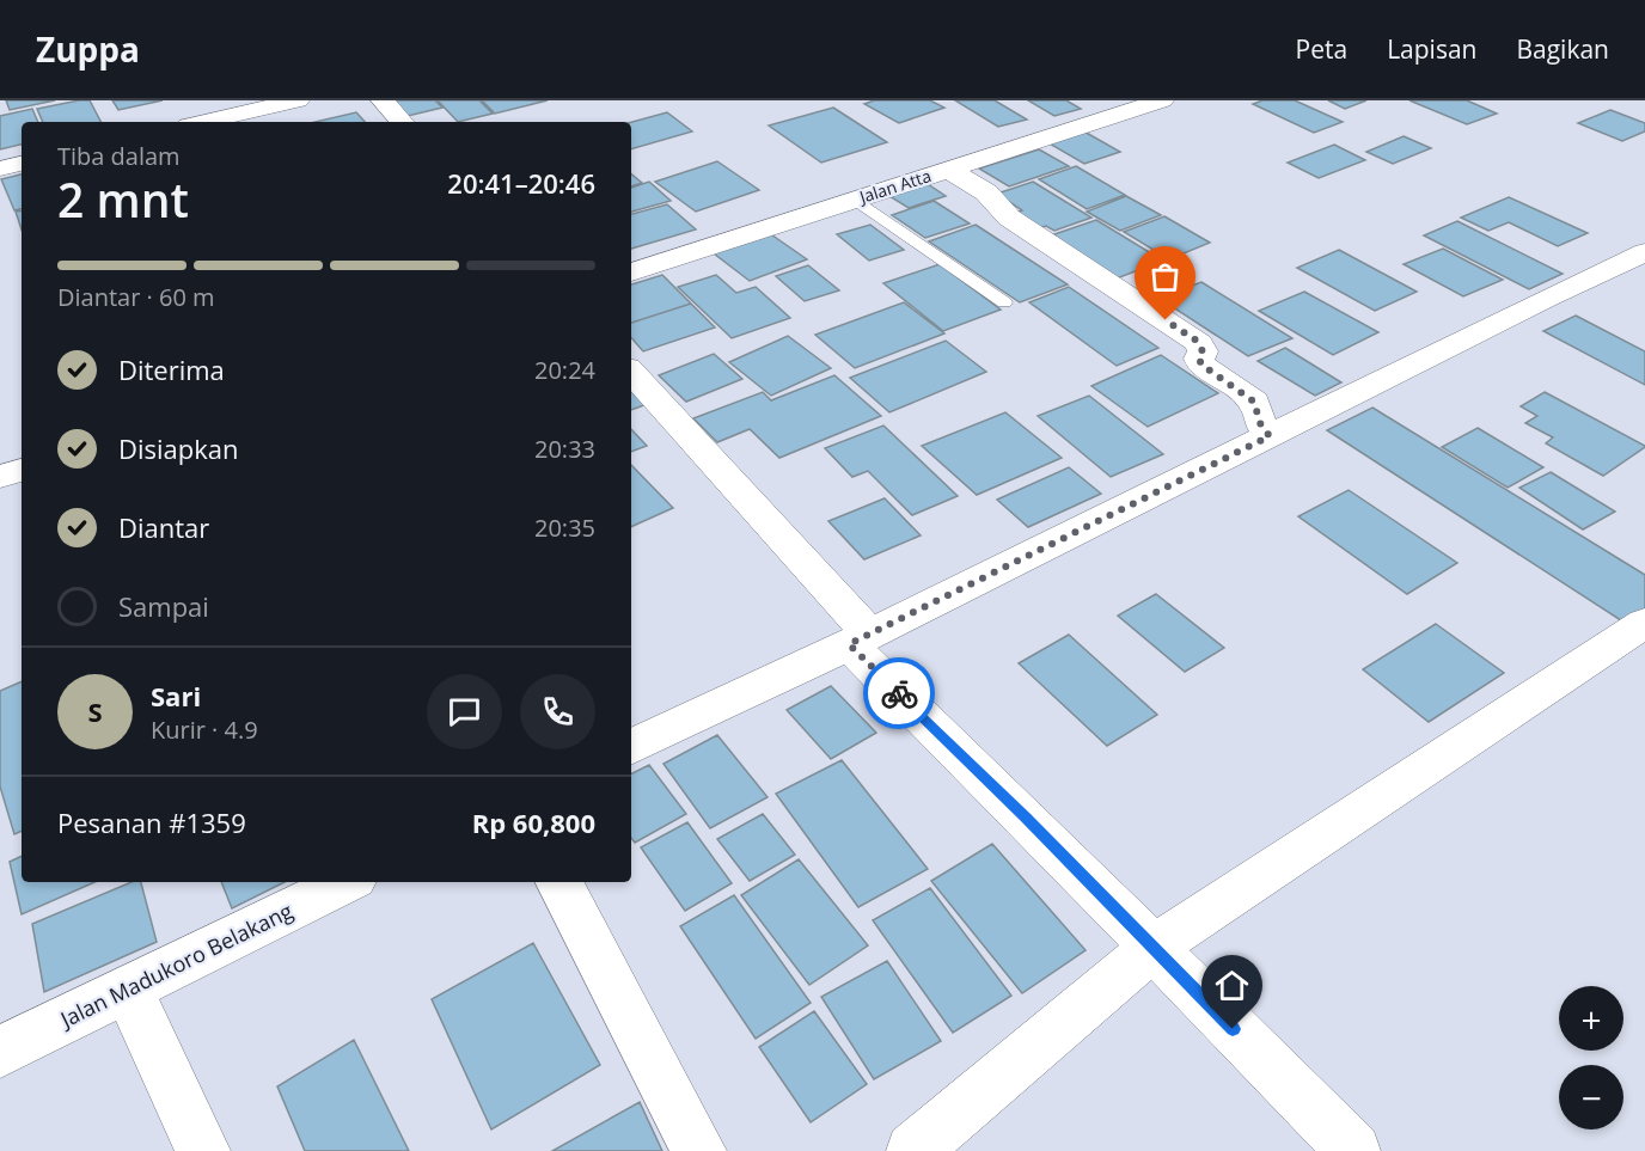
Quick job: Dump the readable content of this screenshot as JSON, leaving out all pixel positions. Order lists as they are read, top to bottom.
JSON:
{
  "streets": {
    "main road": ["Jalan Atta", "Jalan Madukoro Belakang"]
  },
  "page": {
    "header": "Zuppa",
    "nav": ["Peta", "Lapisan", "Bagikan"],
    "heading": ["2 mnt", "Tiba dalam", "20:41–20:46"],
    "panel": [
      "Sari",
      "Kurir · 4.9",
      "Pesanan #1359",
      "Rp 60,800"
    ],
    "bar": "Diantar · 60 m",
    "list": [
      ["Diterima", "20:24"],
      ["Disiapkan", "20:33"],
      ["Diantar", "20:35"],
      "Sampai"
    ],
    "round": "S",
    "map_buttons": ["+", "−"]
  }
}
